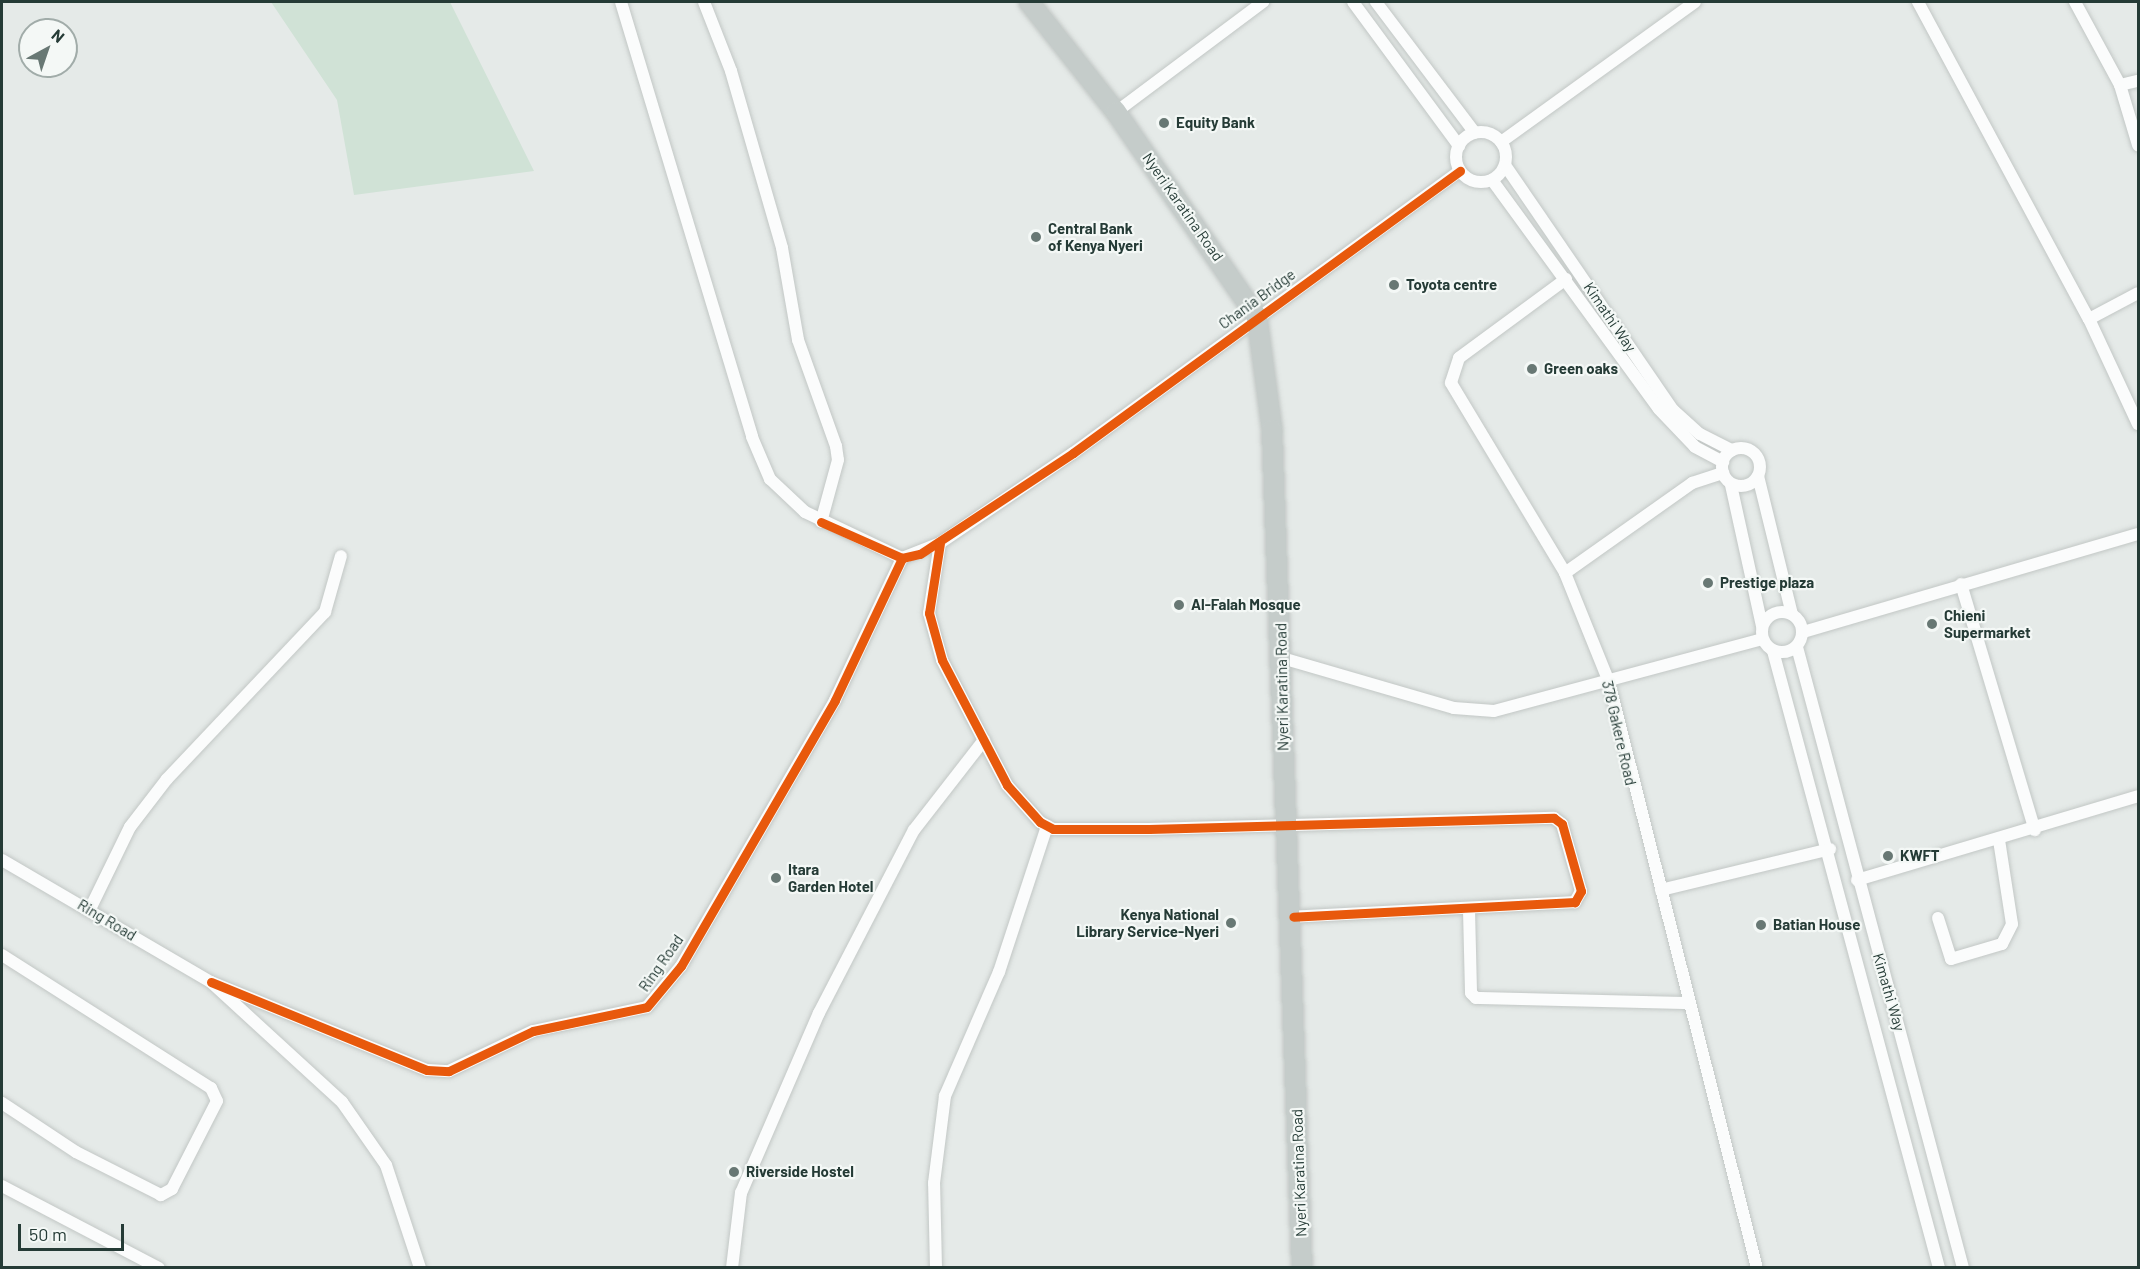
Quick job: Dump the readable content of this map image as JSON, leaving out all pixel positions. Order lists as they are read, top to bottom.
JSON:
{
  "streets": {
    "highway": ["Nyeri Karatina Road"],
    "street": [
      "Chania Bridge",
      "Kimathi Way",
      "378 Gakere Road",
      "Ring Road"
    ]
  },
  "crossings": [
    ["Nyeri Karatina Road", "Chania Bridge"],
    ["Chania Bridge", "Kimathi Way"],
    ["Chania Bridge", "Ring Road"],
    ["Kimathi Way", "378 Gakere Road"]
  ],
  "places": [
    "Equity Bank",
    "Central Bank of Kenya Nyeri",
    "Toyota centre",
    "Green oaks",
    "Prestige plaza",
    "Al-Falah Mosque",
    "Chieni Supermarket",
    "KWFT",
    "Itara Garden Hotel",
    "Kenya National Library Service-Nyeri",
    "Batian House",
    "Riverside Hostel"
  ],
  "scale_bar": "50 m",
  "north": "top right"
}
